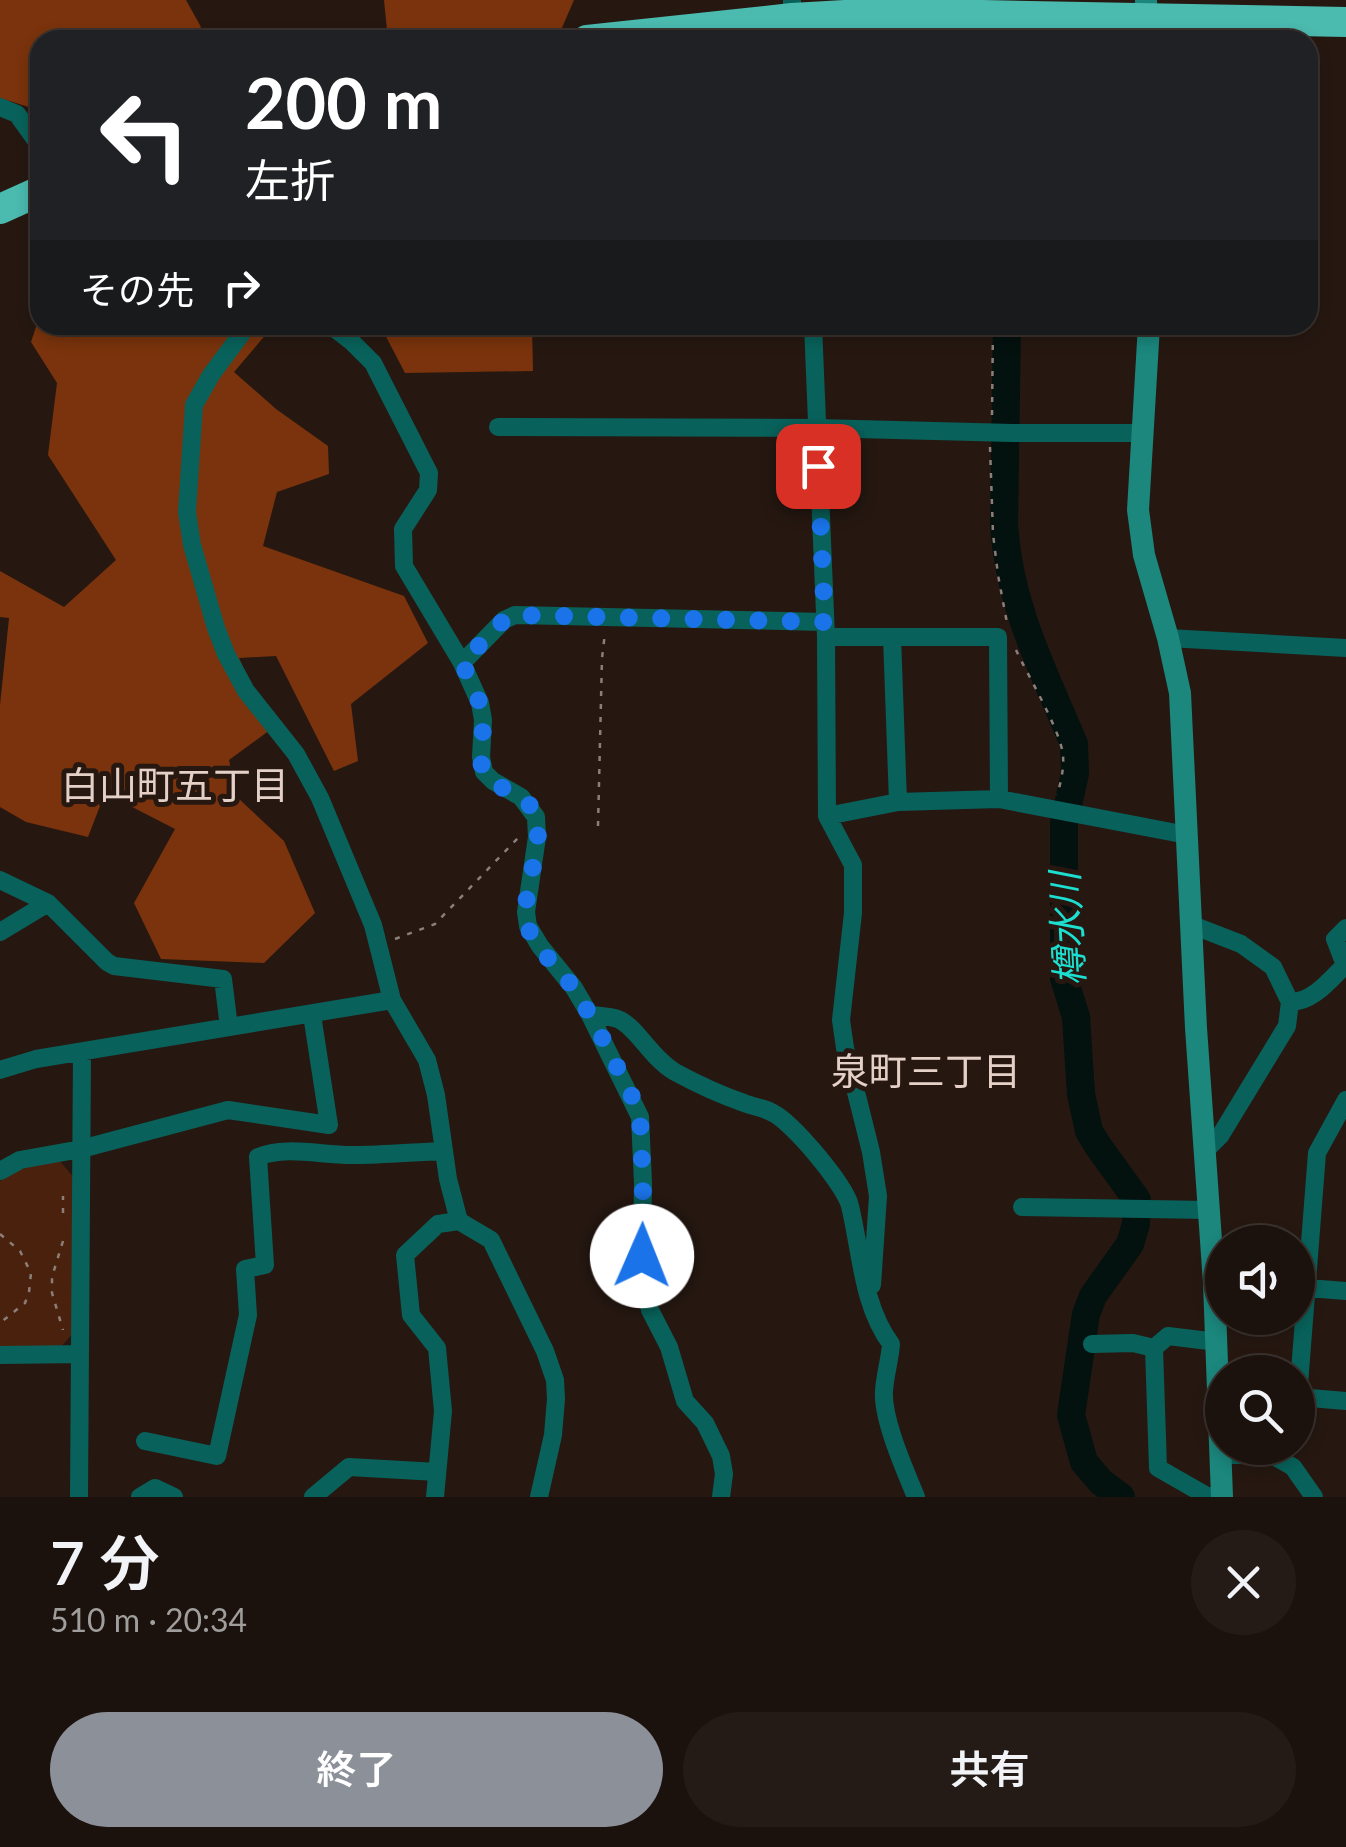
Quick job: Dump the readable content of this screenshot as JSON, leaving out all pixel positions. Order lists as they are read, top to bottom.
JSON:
{
  "districts": ["白山町五丁目", "泉町三丁目"],
  "water": ["樽水川"],
  "page": {
    "turn": ["200 m", "左折"],
    "then": "その先",
    "heading": ["7 分", "510 m · 20:34"],
    "buttons": ["終了", "共有"]
  }
}
